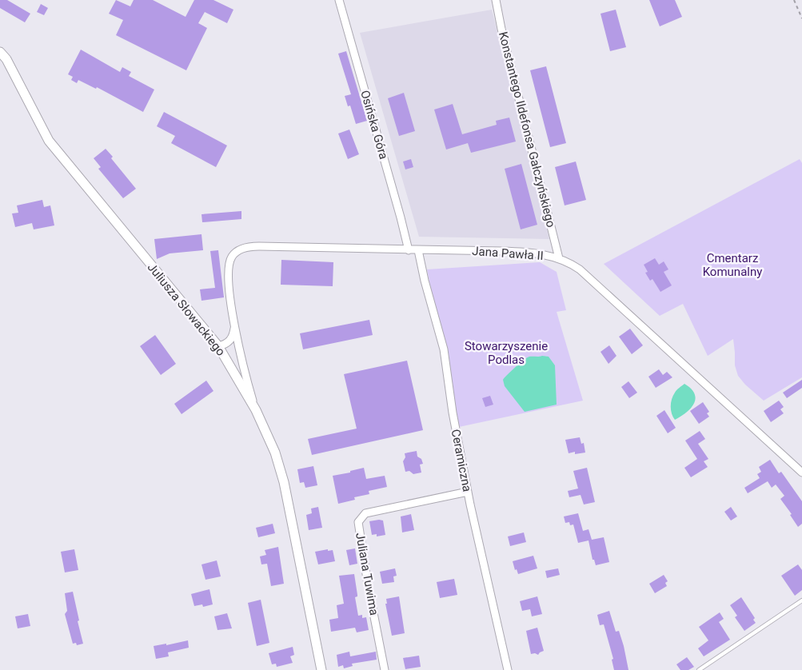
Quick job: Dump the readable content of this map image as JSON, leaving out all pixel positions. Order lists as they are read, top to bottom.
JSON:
{
  "streets": {
    "street": [
      "Osińska Góra",
      "Konstantego Ildefonsa Gałczyńskiego",
      "Jana Pawła II",
      "Juliusza Słowackiego",
      "Ceramiczna",
      "Juliana Tuwima"
    ]
  },
  "crossings": [
    ["Osińska Góra", "Jana Pawła II"],
    ["Konstantego Ildefonsa Gałczyńskiego", "Jana Pawła II"],
    ["Jana Pawła II", "Juliusza Słowackiego"],
    ["Jana Pawła II", "Ceramiczna"],
    ["Ceramiczna", "Juliana Tuwima"]
  ],
  "parks": ["Cmentarz Komunalny", "Stowarzyszenie Podlas"]
}
